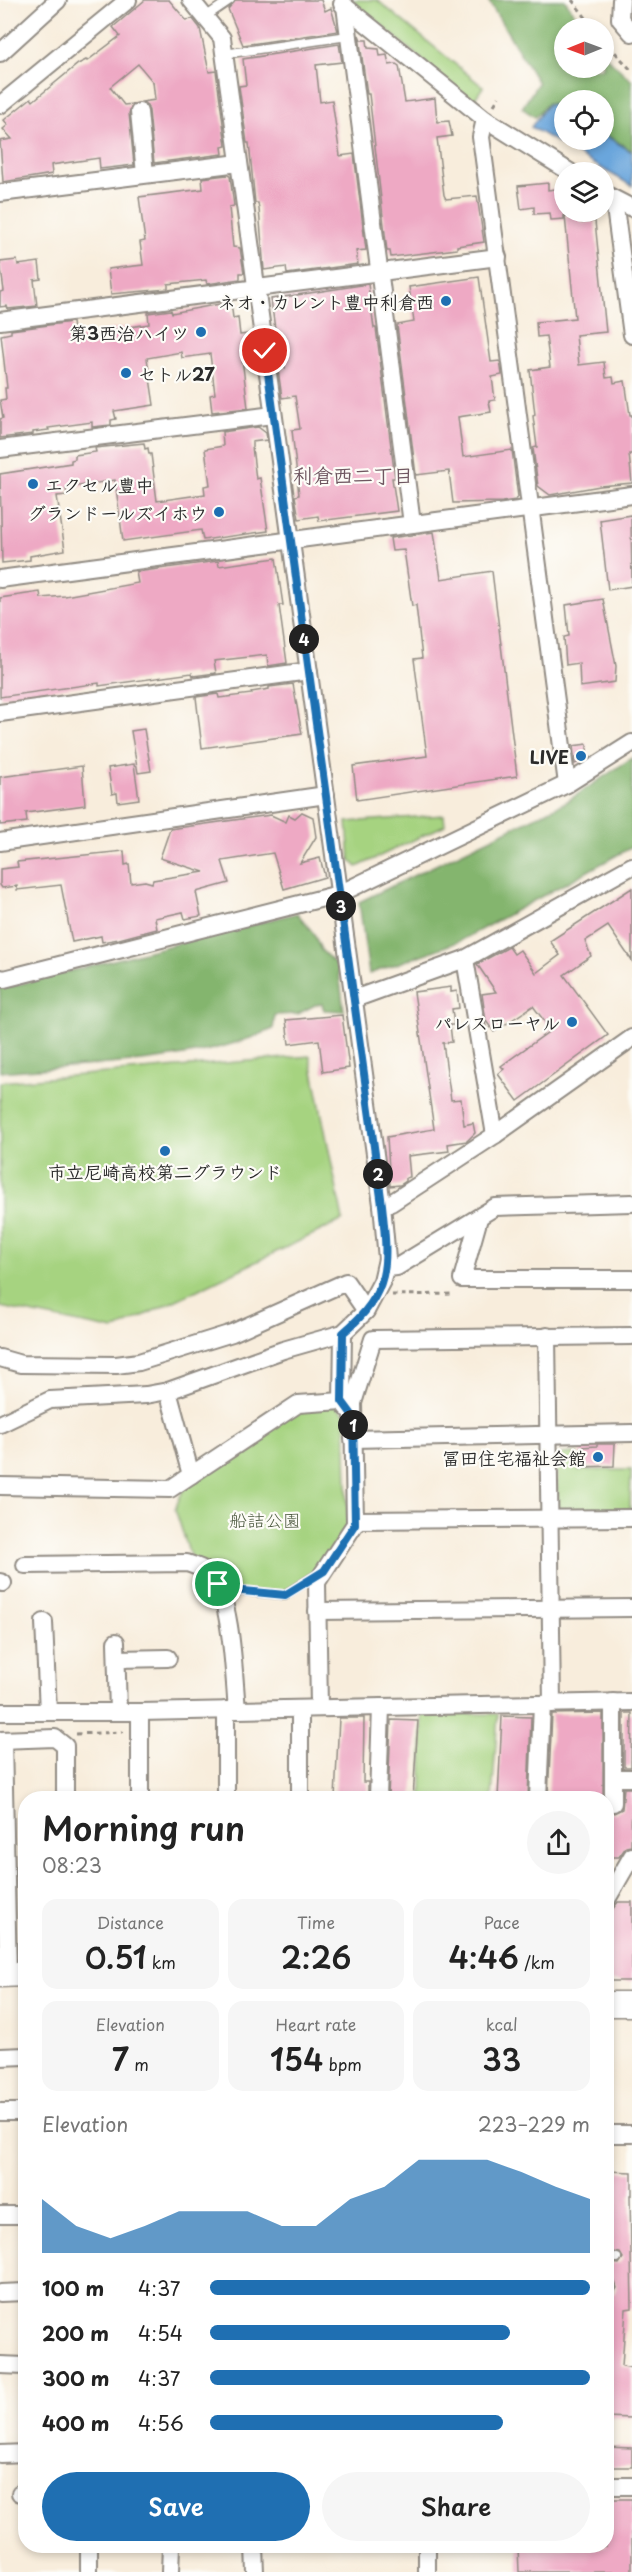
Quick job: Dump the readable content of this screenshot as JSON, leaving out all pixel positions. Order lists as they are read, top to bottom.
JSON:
{
  "districts": ["利倉西二丁目"],
  "parks": ["船詰公園"],
  "places": [
    "ネオ・カレント豊中利倉西",
    "第3西治ハイツ",
    "セトル27",
    "エクセル豊中",
    "グランドールズイホウ",
    "LIVE",
    "パレスローヤル",
    "市立尼崎高校第二グラウンド",
    "冨田住宅福祉会館"
  ],
  "north": "left",
  "page": {
    "pins": [
      "4",
      "3",
      "2",
      "1"
    ],
    "heading": ["Morning run", "08:23"],
    "stats": [
      ["Distance", "0.51 km"],
      ["Time", "2:26"],
      ["Pace", "4:46 /km"],
      ["Elevation", "7 m"],
      ["Heart rate", "154 bpm"],
      ["kcal", "33"]
    ],
    "chart": ["Elevation", "223–229 m"],
    "list": [
      {
        "name": "100 m",
        "note": "4:37"
      },
      {
        "name": "200 m",
        "note": "4:54"
      },
      {
        "name": "300 m",
        "note": "4:37"
      },
      {
        "name": "400 m",
        "note": "4:56"
      }
    ],
    "buttons": ["Save", "Share"]
  }
}
